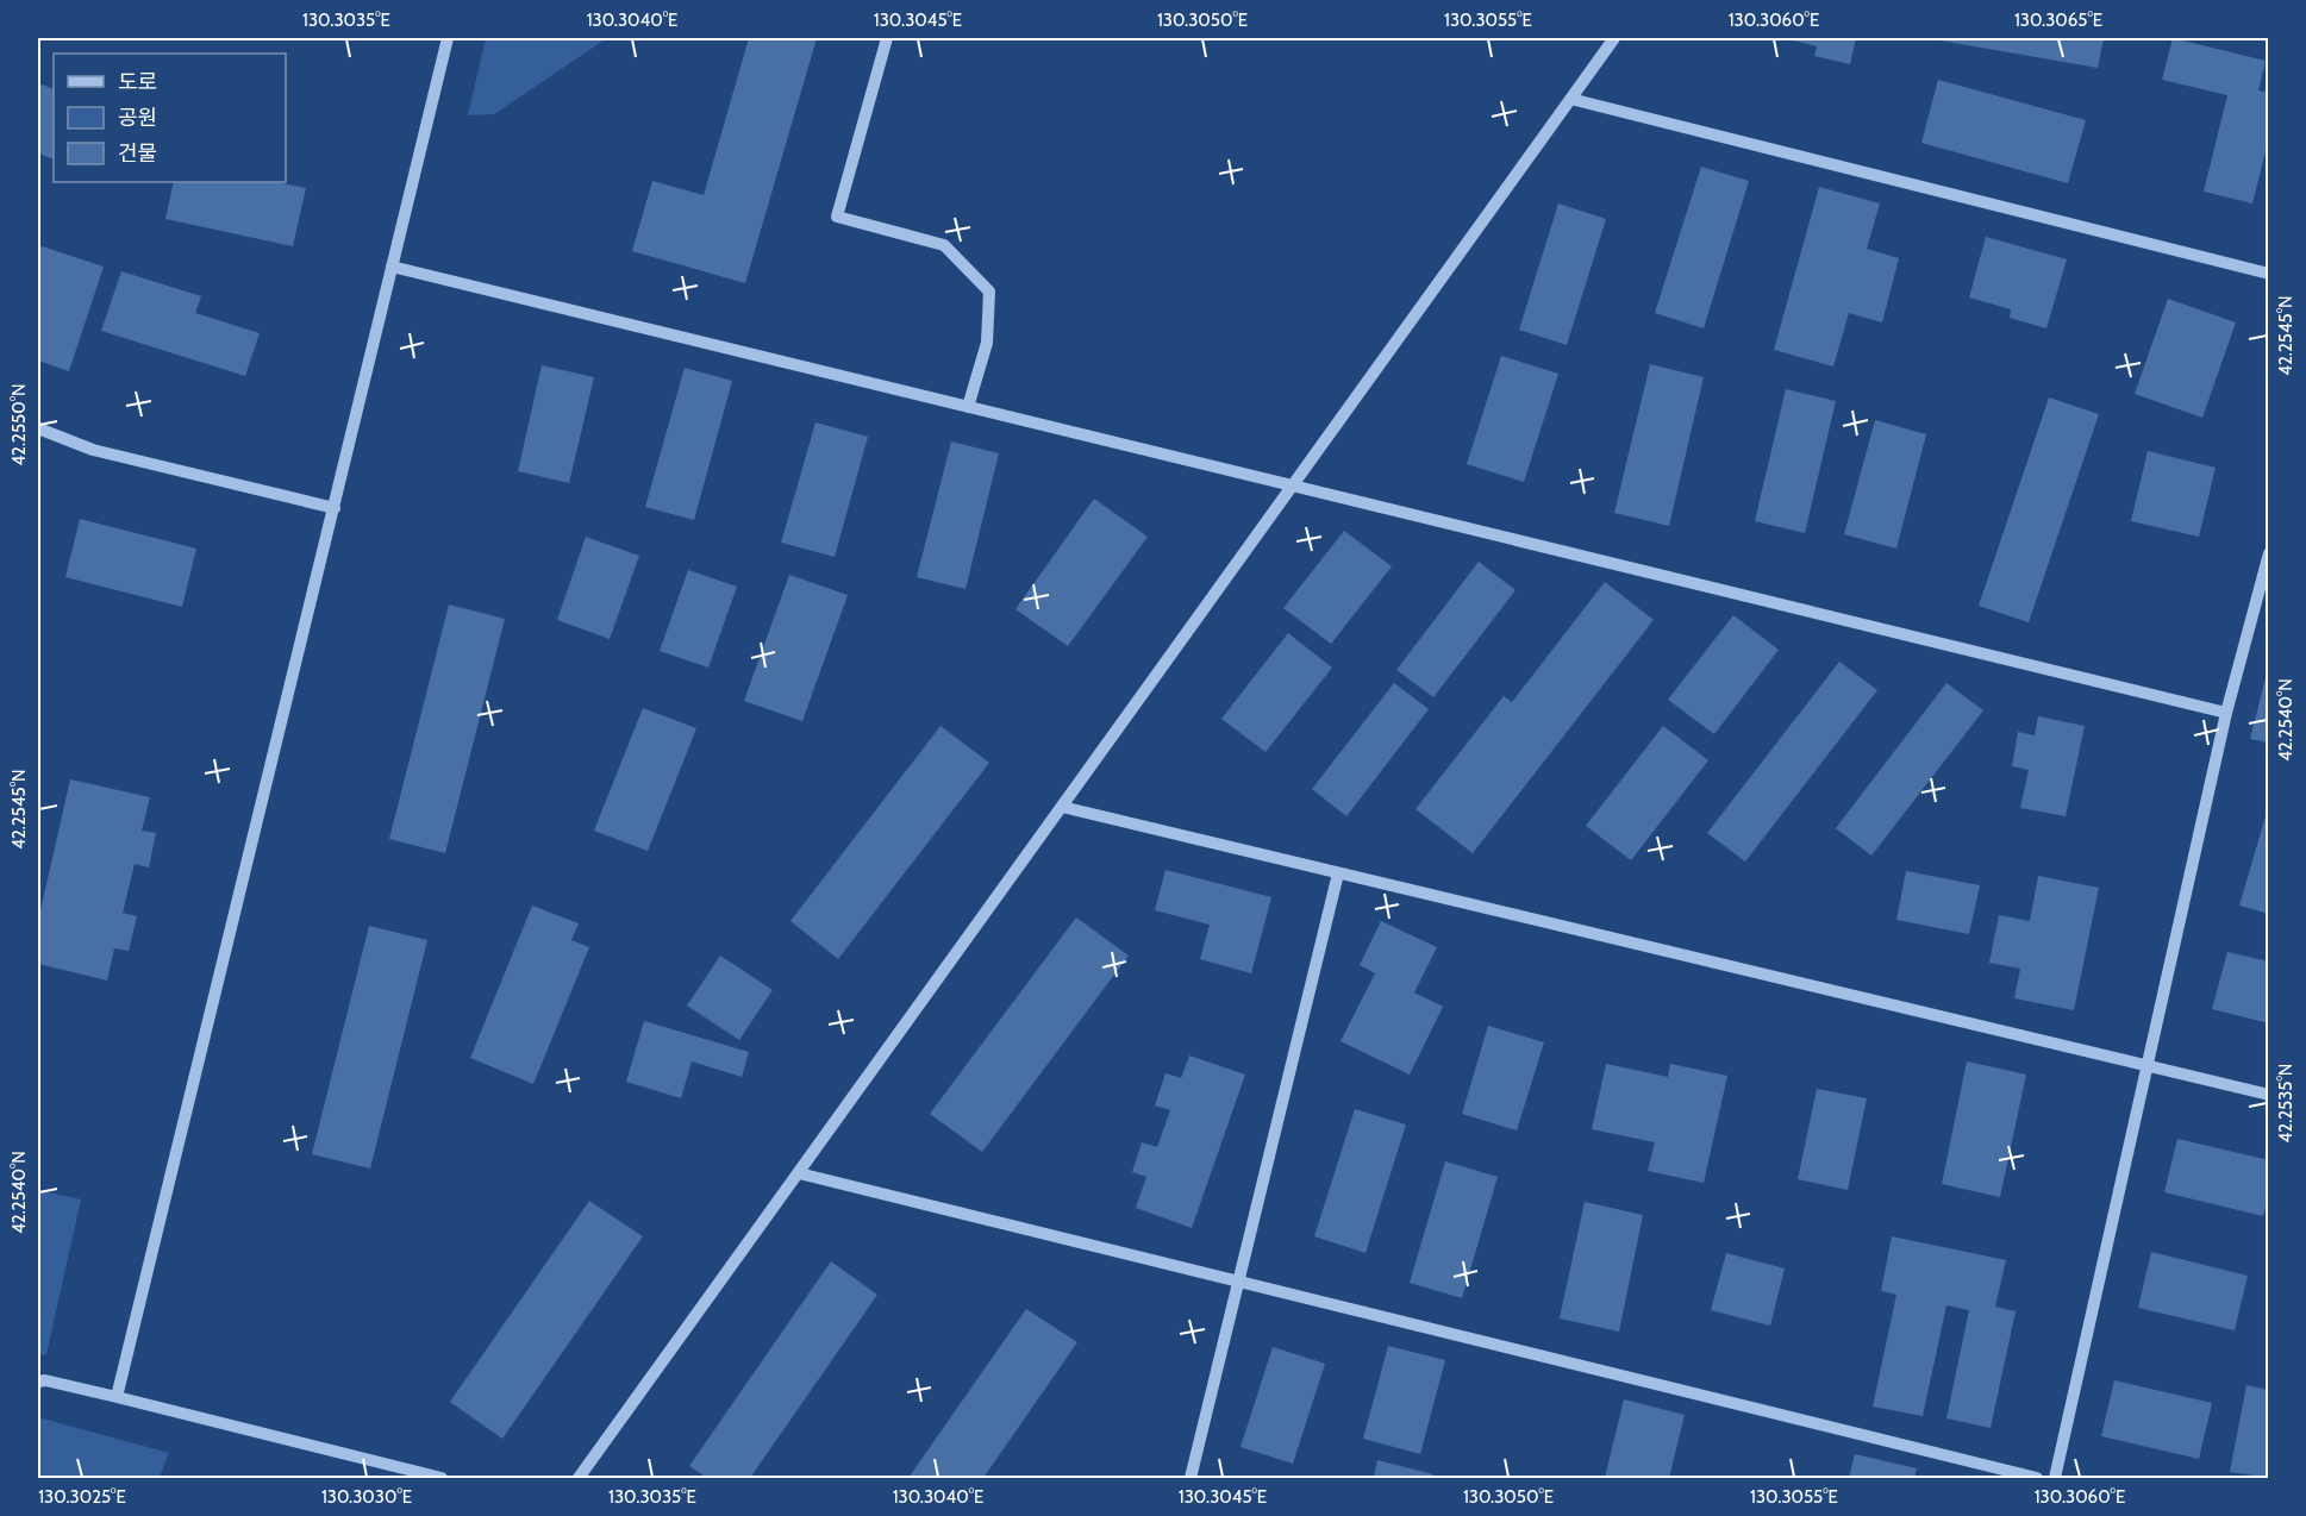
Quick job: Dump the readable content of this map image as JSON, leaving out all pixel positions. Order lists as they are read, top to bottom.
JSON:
{
  "legend": ["도로", "공원", "건물"],
  "coordinates": [
    "130.3035°E",
    "130.3040°E",
    "130.3045°E",
    "130.3050°E",
    "130.3055°E",
    "130.3060°E",
    "130.3065°E",
    "42.2545°N",
    "42.2550°N",
    "42.2540°N",
    "42.2535°N",
    "130.3025°E",
    "130.3030°E"
  ]
}
